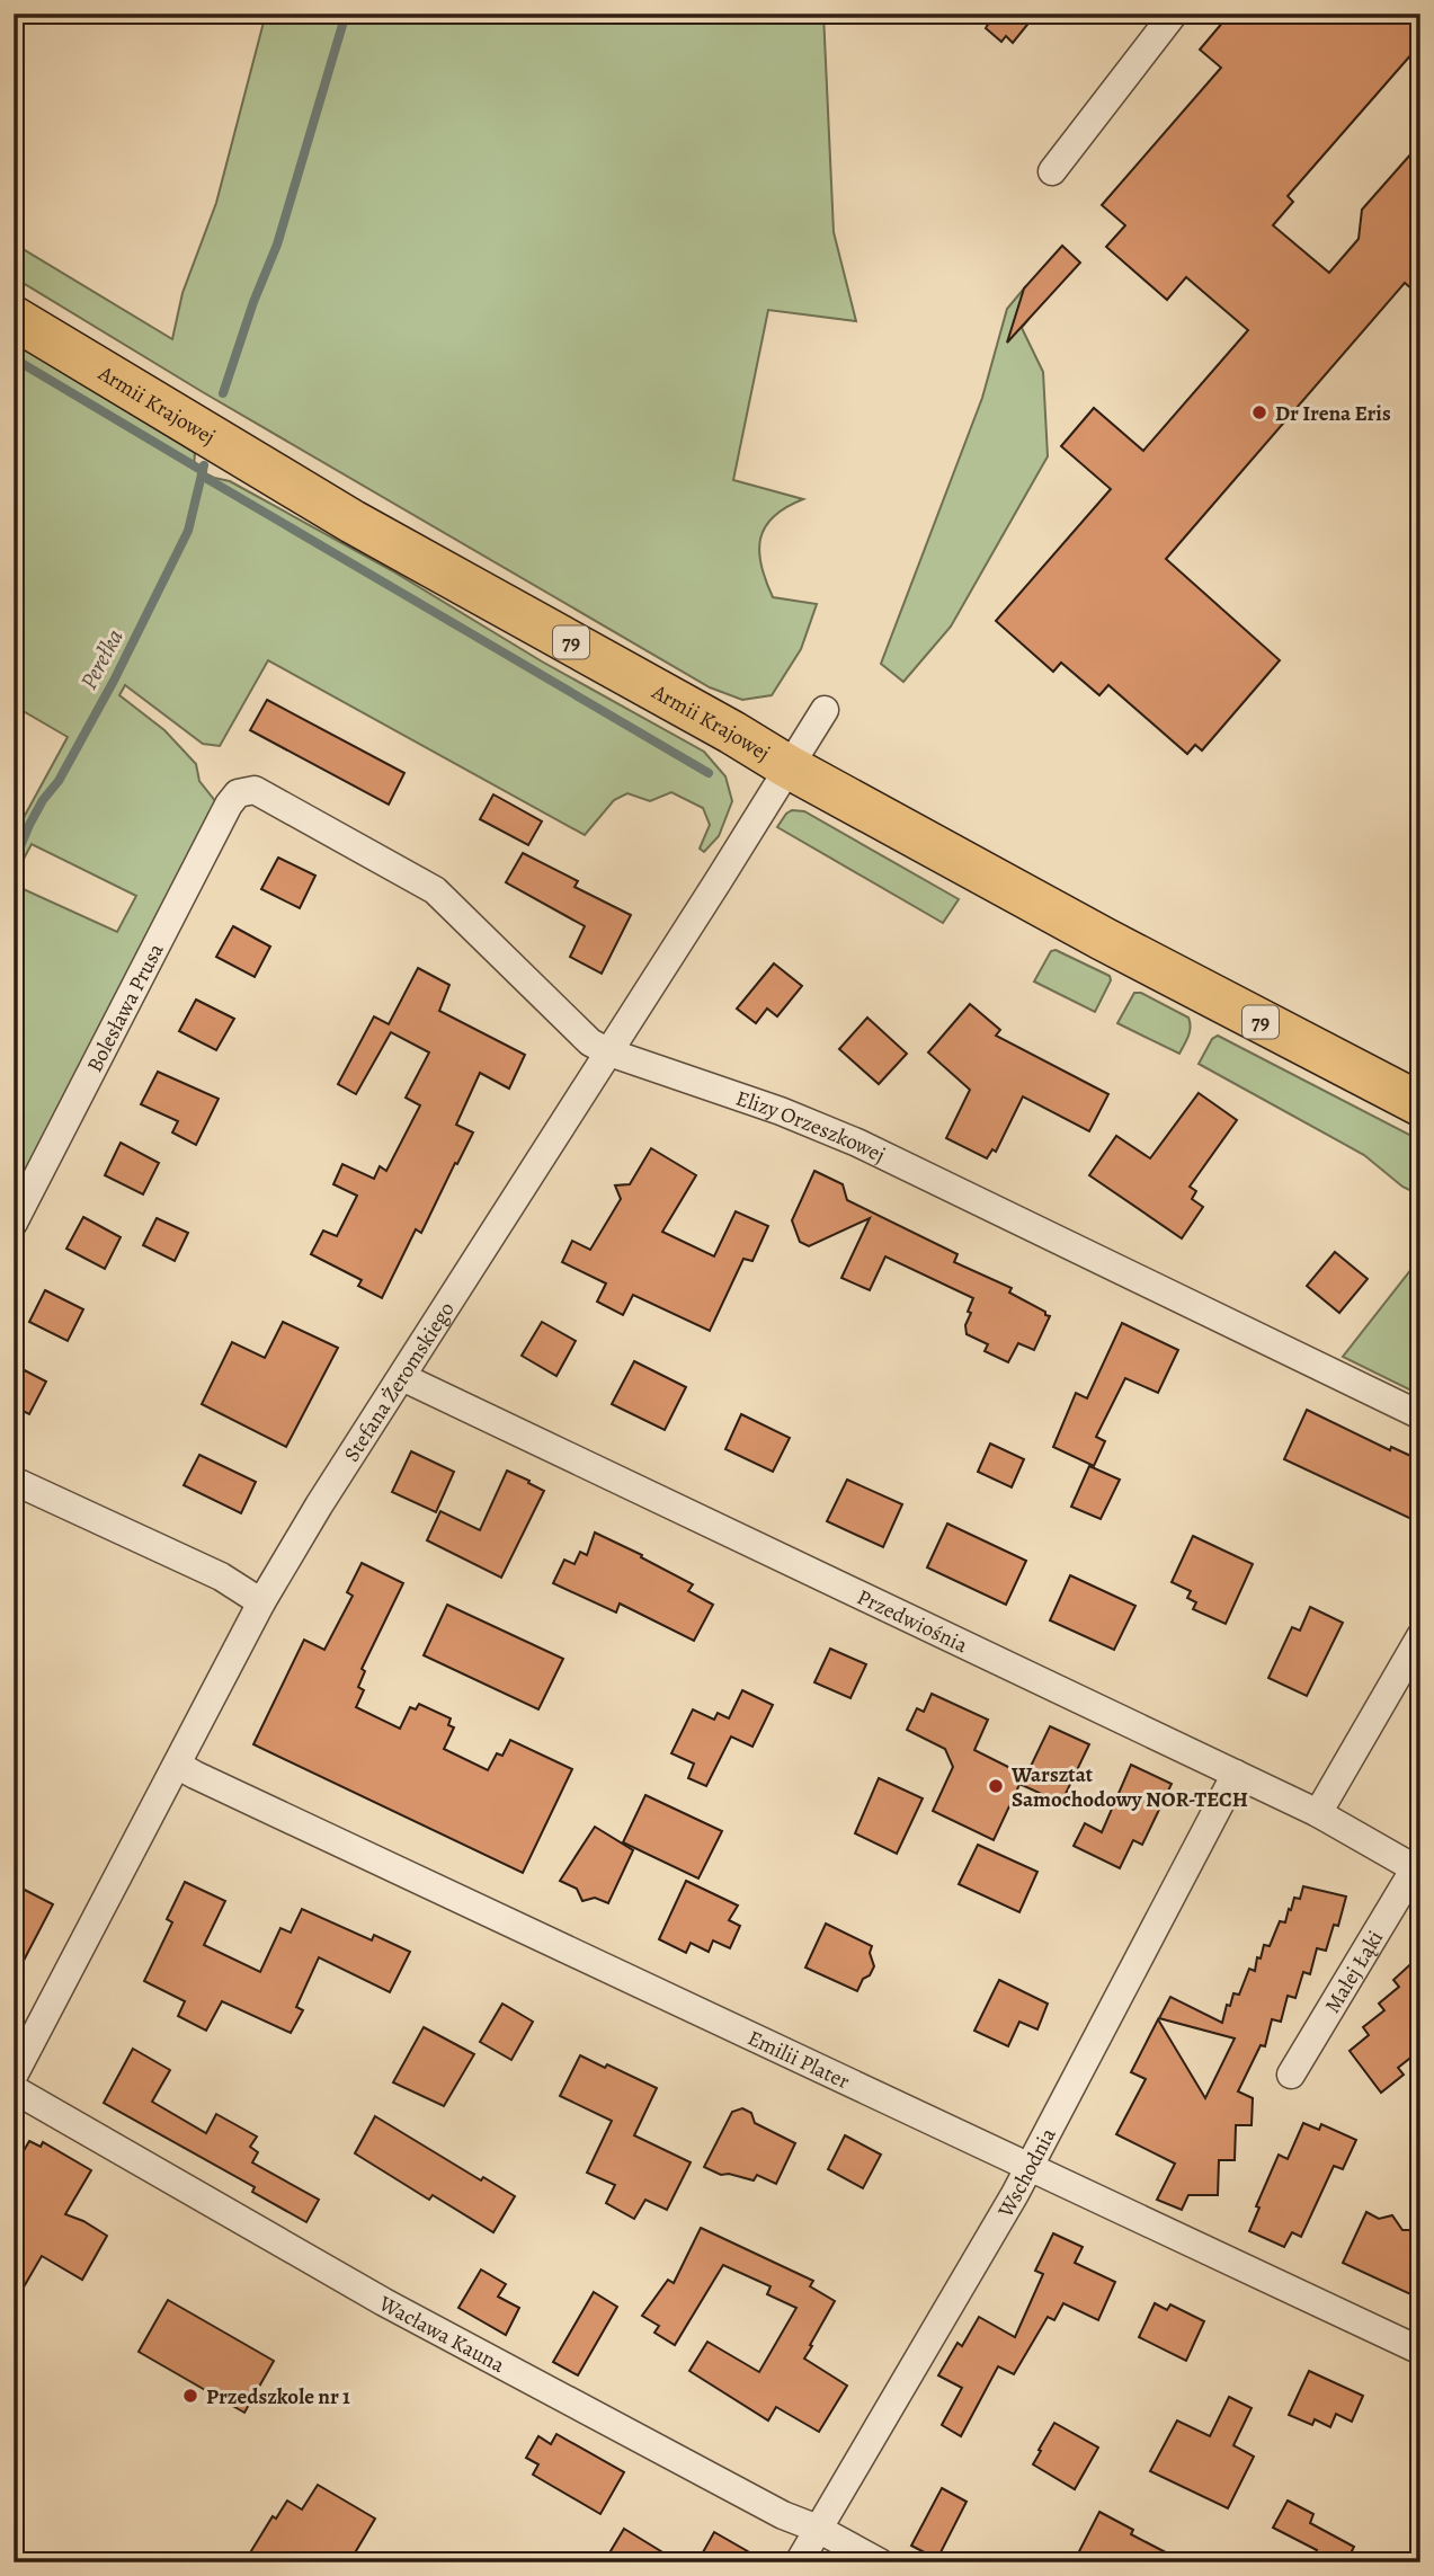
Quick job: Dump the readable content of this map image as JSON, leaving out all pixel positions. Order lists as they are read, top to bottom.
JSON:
{
  "streets": {
    "main road": ["Armii Krajowej", "79"],
    "street": [
      "Bolesława Prusa",
      "Elizy Orzeszkowej",
      "Stefana Żeromskiego",
      "Przedwiośnia",
      "Małej Łąki",
      "Emilii Plater",
      "Wschodnia",
      "Wacława Kauna"
    ]
  },
  "crossings": [
    ["Armii Krajowej", "Stefana Żeromskiego"],
    ["Bolesława Prusa", "Elizy Orzeszkowej"],
    ["Elizy Orzeszkowej", "Stefana Żeromskiego"],
    ["Stefana Żeromskiego", "Przedwiośnia"],
    ["Stefana Żeromskiego", "Emilii Plater"],
    ["Przedwiośnia", "Małej Łąki"],
    ["Przedwiośnia", "Wschodnia"],
    ["Emilii Plater", "Wschodnia"],
    ["Wschodnia", "Wacława Kauna"]
  ],
  "water": ["Perełka"],
  "places": ["Dr Irena Eris", "Warsztat Samochodowy NOR-TECH", "Przedszkole nr 1"]
}
